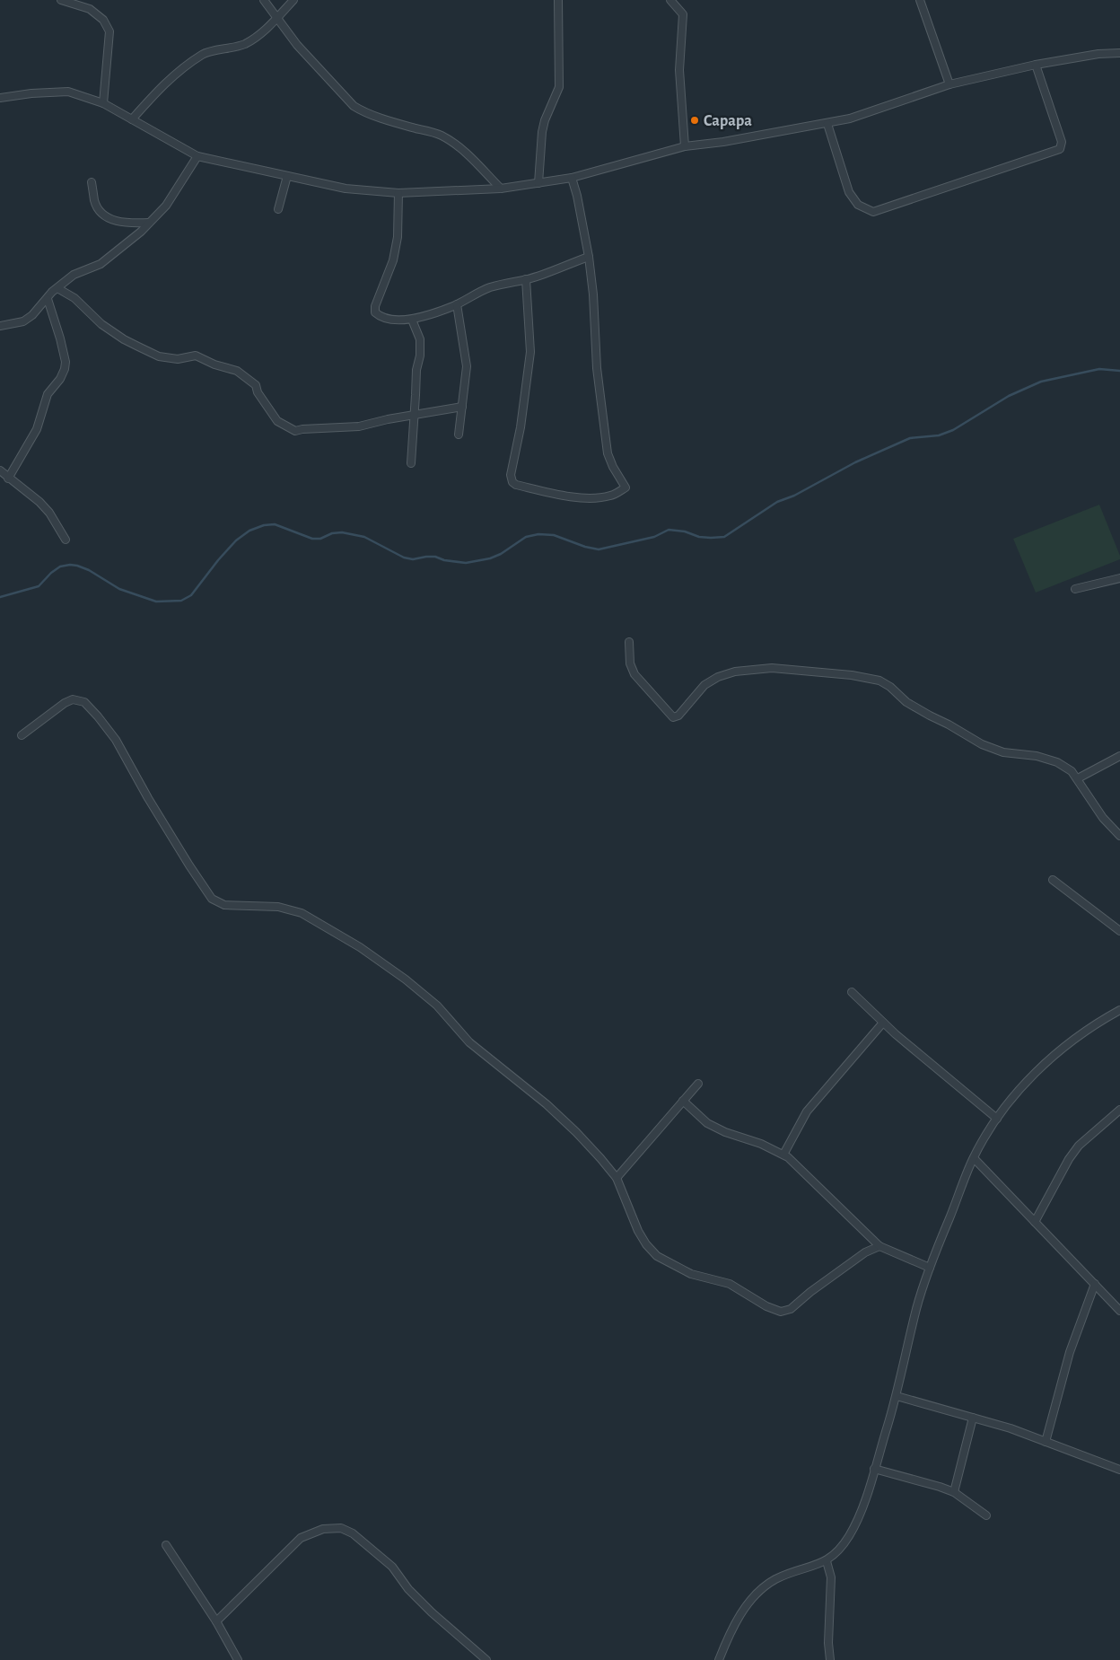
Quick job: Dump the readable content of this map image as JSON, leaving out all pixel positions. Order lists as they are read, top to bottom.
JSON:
{
  "places": ["Capapa"]
}
